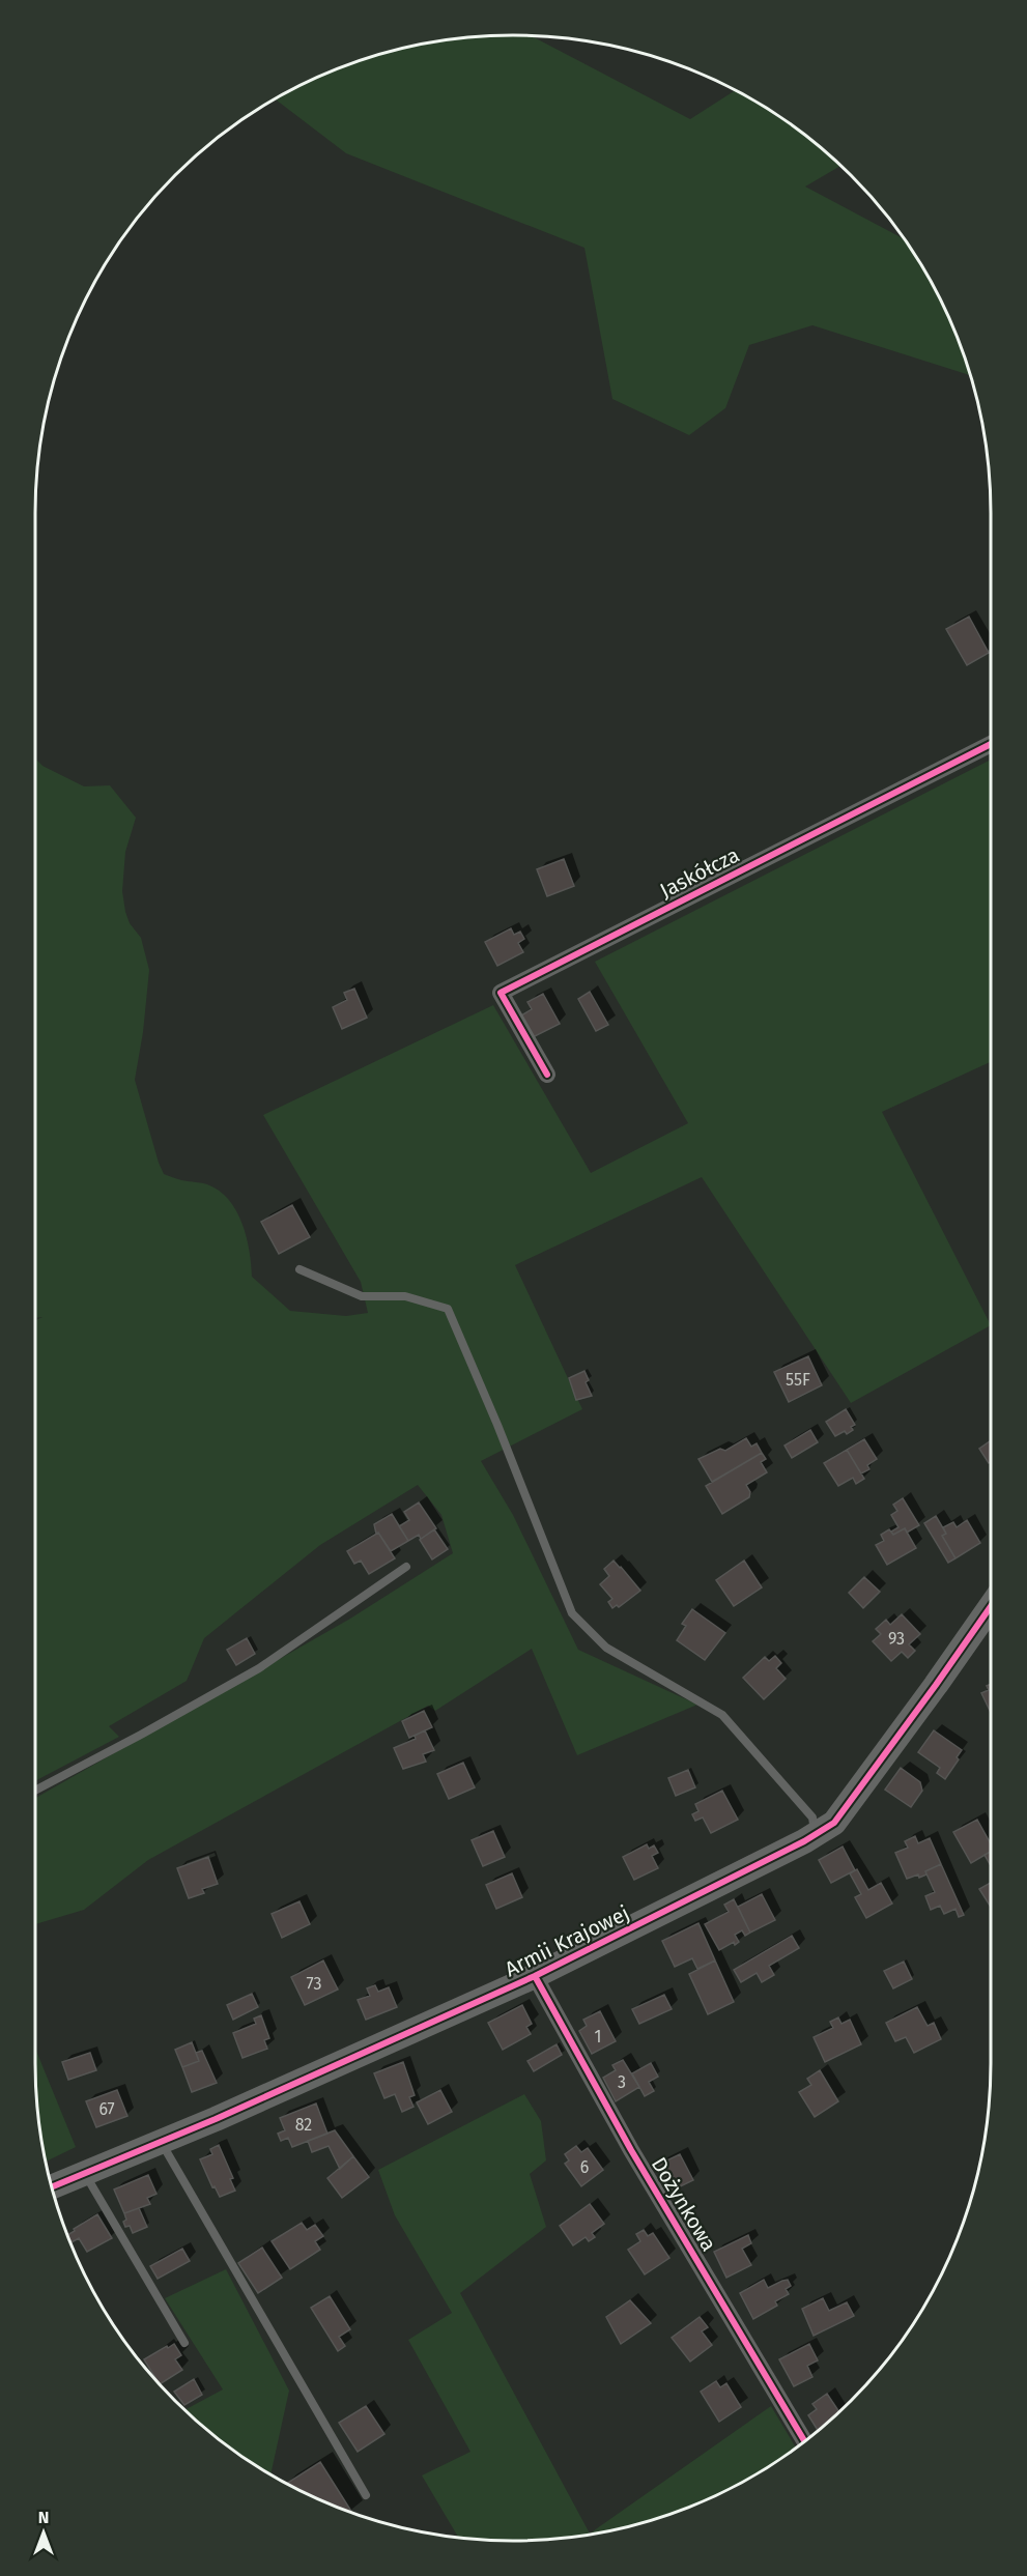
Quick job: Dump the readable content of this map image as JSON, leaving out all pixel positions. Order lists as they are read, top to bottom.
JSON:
{
  "streets": {
    "street": ["Jaskółcza", "Armii Krajowej", "Dożynkowa"]
  },
  "crossings": [
    ["Armii Krajowej", "Dożynkowa"]
  ],
  "house_numbers": [
    "55F",
    "93",
    "73",
    "1",
    "3",
    "67",
    "82",
    "6"
  ],
  "north": "top"
}
